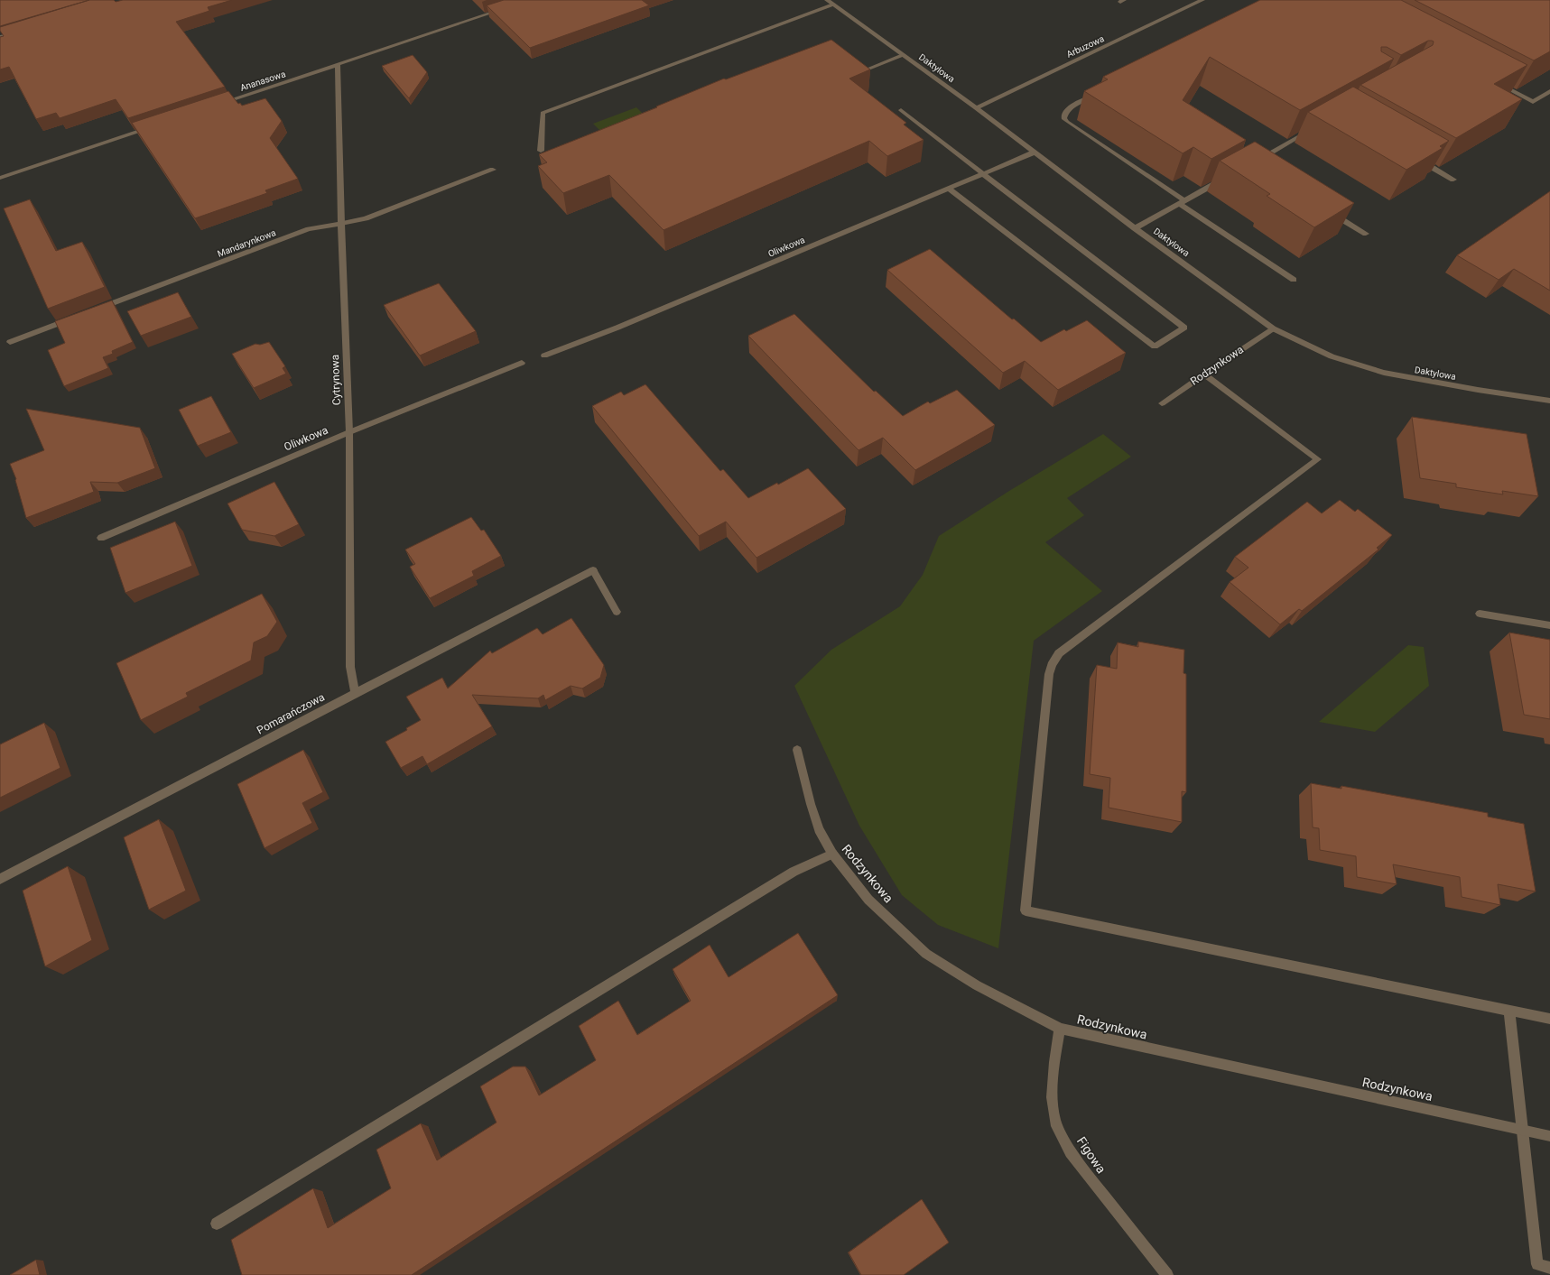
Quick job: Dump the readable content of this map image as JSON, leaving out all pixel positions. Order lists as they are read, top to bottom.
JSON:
{
  "streets": {
    "street": [
      "Arbuzowa",
      "Daktylowa",
      "Ananasowa",
      "Mandarynkowa",
      "Oliwkowa",
      "Rodzynkowa",
      "Cytrynowa",
      "Pomarańczowa",
      "Figowa"
    ]
  },
  "crossings": [
    ["Arbuzowa", "Daktylowa"],
    ["Daktylowa", "Oliwkowa"],
    ["Daktylowa", "Rodzynkowa"],
    ["Ananasowa", "Cytrynowa"],
    ["Mandarynkowa", "Cytrynowa"],
    ["Oliwkowa", "Cytrynowa"],
    ["Rodzynkowa", "Figowa"],
    ["Cytrynowa", "Pomarańczowa"]
  ]
}
